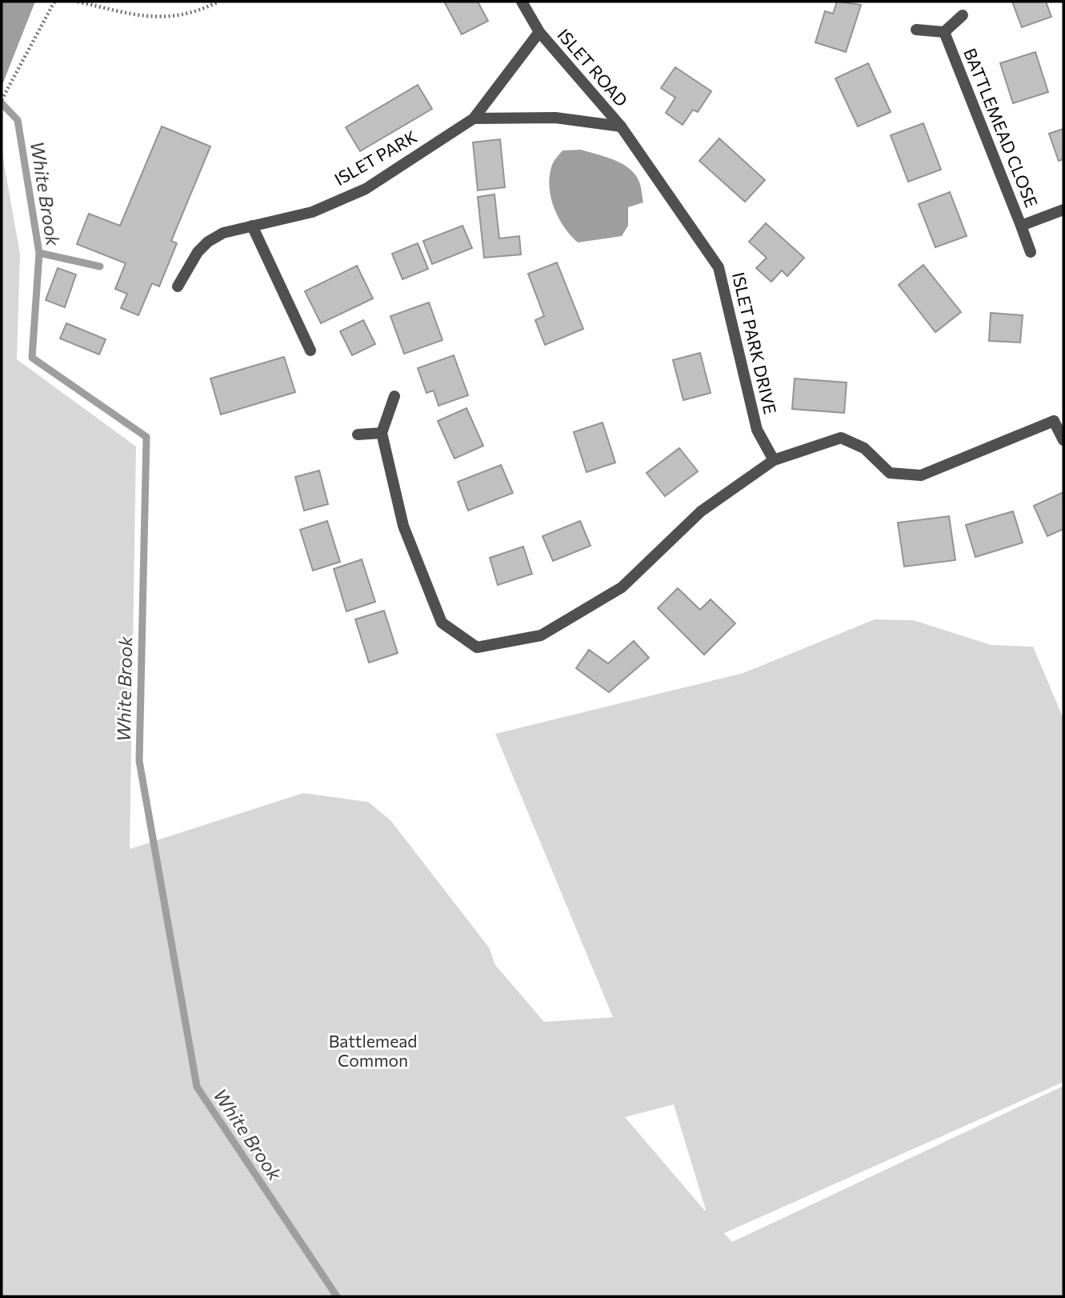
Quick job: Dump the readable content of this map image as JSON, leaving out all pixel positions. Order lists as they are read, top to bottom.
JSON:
{
  "streets": {
    "street": [
      "ISLET ROAD",
      "BATTLEMEAD CLOSE",
      "ISLET PARK",
      "ISLET PARK DRIVE"
    ]
  },
  "crossings": [
    ["ISLET ROAD", "ISLET PARK"],
    ["ISLET ROAD", "ISLET PARK DRIVE"]
  ],
  "water": ["White Brook"],
  "parks": ["Battlemead Common"]
}
